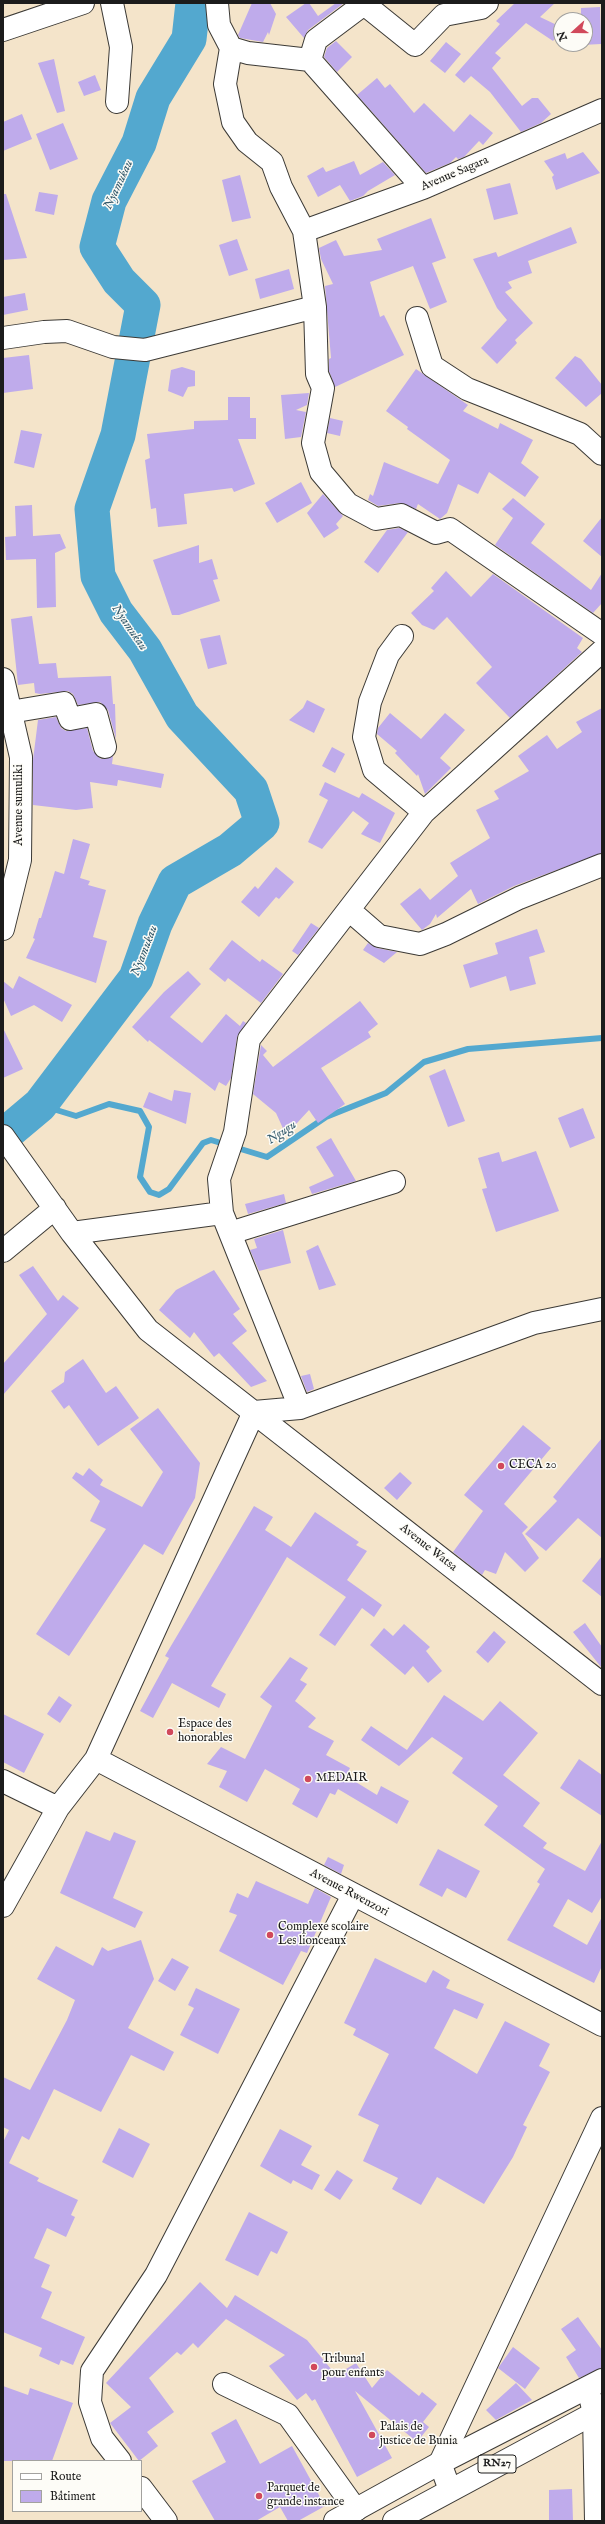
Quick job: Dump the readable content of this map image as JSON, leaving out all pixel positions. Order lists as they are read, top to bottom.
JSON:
{
  "streets": {
    "street": [
      "Avenue Sagara",
      "Avenue sumuliki",
      "Avenue Watsa",
      "Avenue Rwenzori",
      "RN27"
    ]
  },
  "water": ["Nyamukau", "Ngugu"],
  "places": [
    "CECA 20",
    "Espace des honorables",
    "MEDAIR",
    "Complexe scolaire Les lionceaux",
    "Tribunal pour enfants",
    "Palais de justice de Bunia",
    "Parquet de grande instance"
  ],
  "legend": ["Route", "Bâtiment"],
  "north": "left"
}
